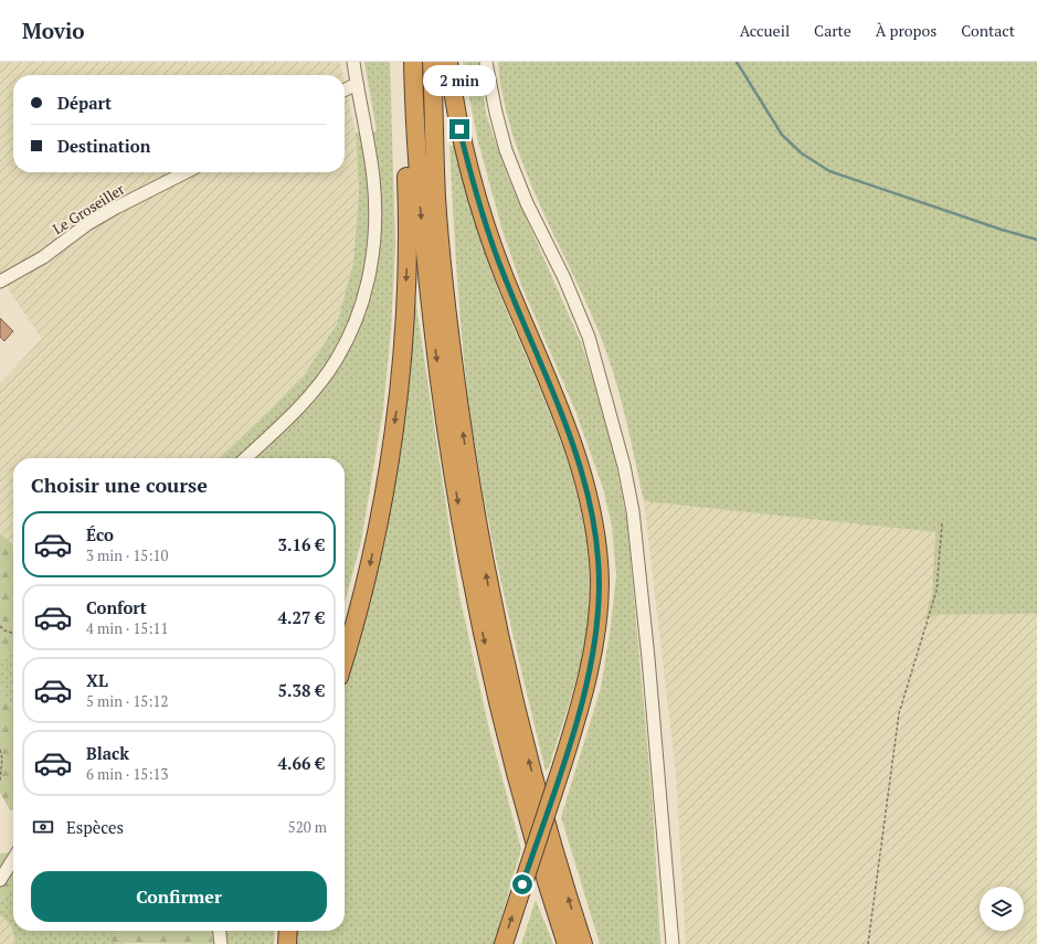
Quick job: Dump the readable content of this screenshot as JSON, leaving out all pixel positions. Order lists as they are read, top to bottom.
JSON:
{
  "streets": {
    "street": ["Le Groseiller"]
  },
  "page": {
    "header": "Movio",
    "nav": [
      "Accueil",
      "Carte",
      "À propos",
      "Contact"
    ],
    "bubble": "2 min",
    "banner": ["Départ", "Destination"],
    "heading": "Choisir une course",
    "list": [
      {
        "name": "Éco",
        "note": "3 min · 15:10",
        "value": "3.16 €"
      },
      {
        "name": "Confort",
        "note": "4 min · 15:11",
        "value": "4.27 €"
      },
      {
        "name": "XL",
        "note": "5 min · 15:12",
        "value": "5.38 €"
      },
      {
        "name": "Black",
        "note": "6 min · 15:13",
        "value": "4.66 €"
      }
    ],
    "pay": ["Espèces", "520 m"],
    "buttons": "Confirmer"
  }
}
